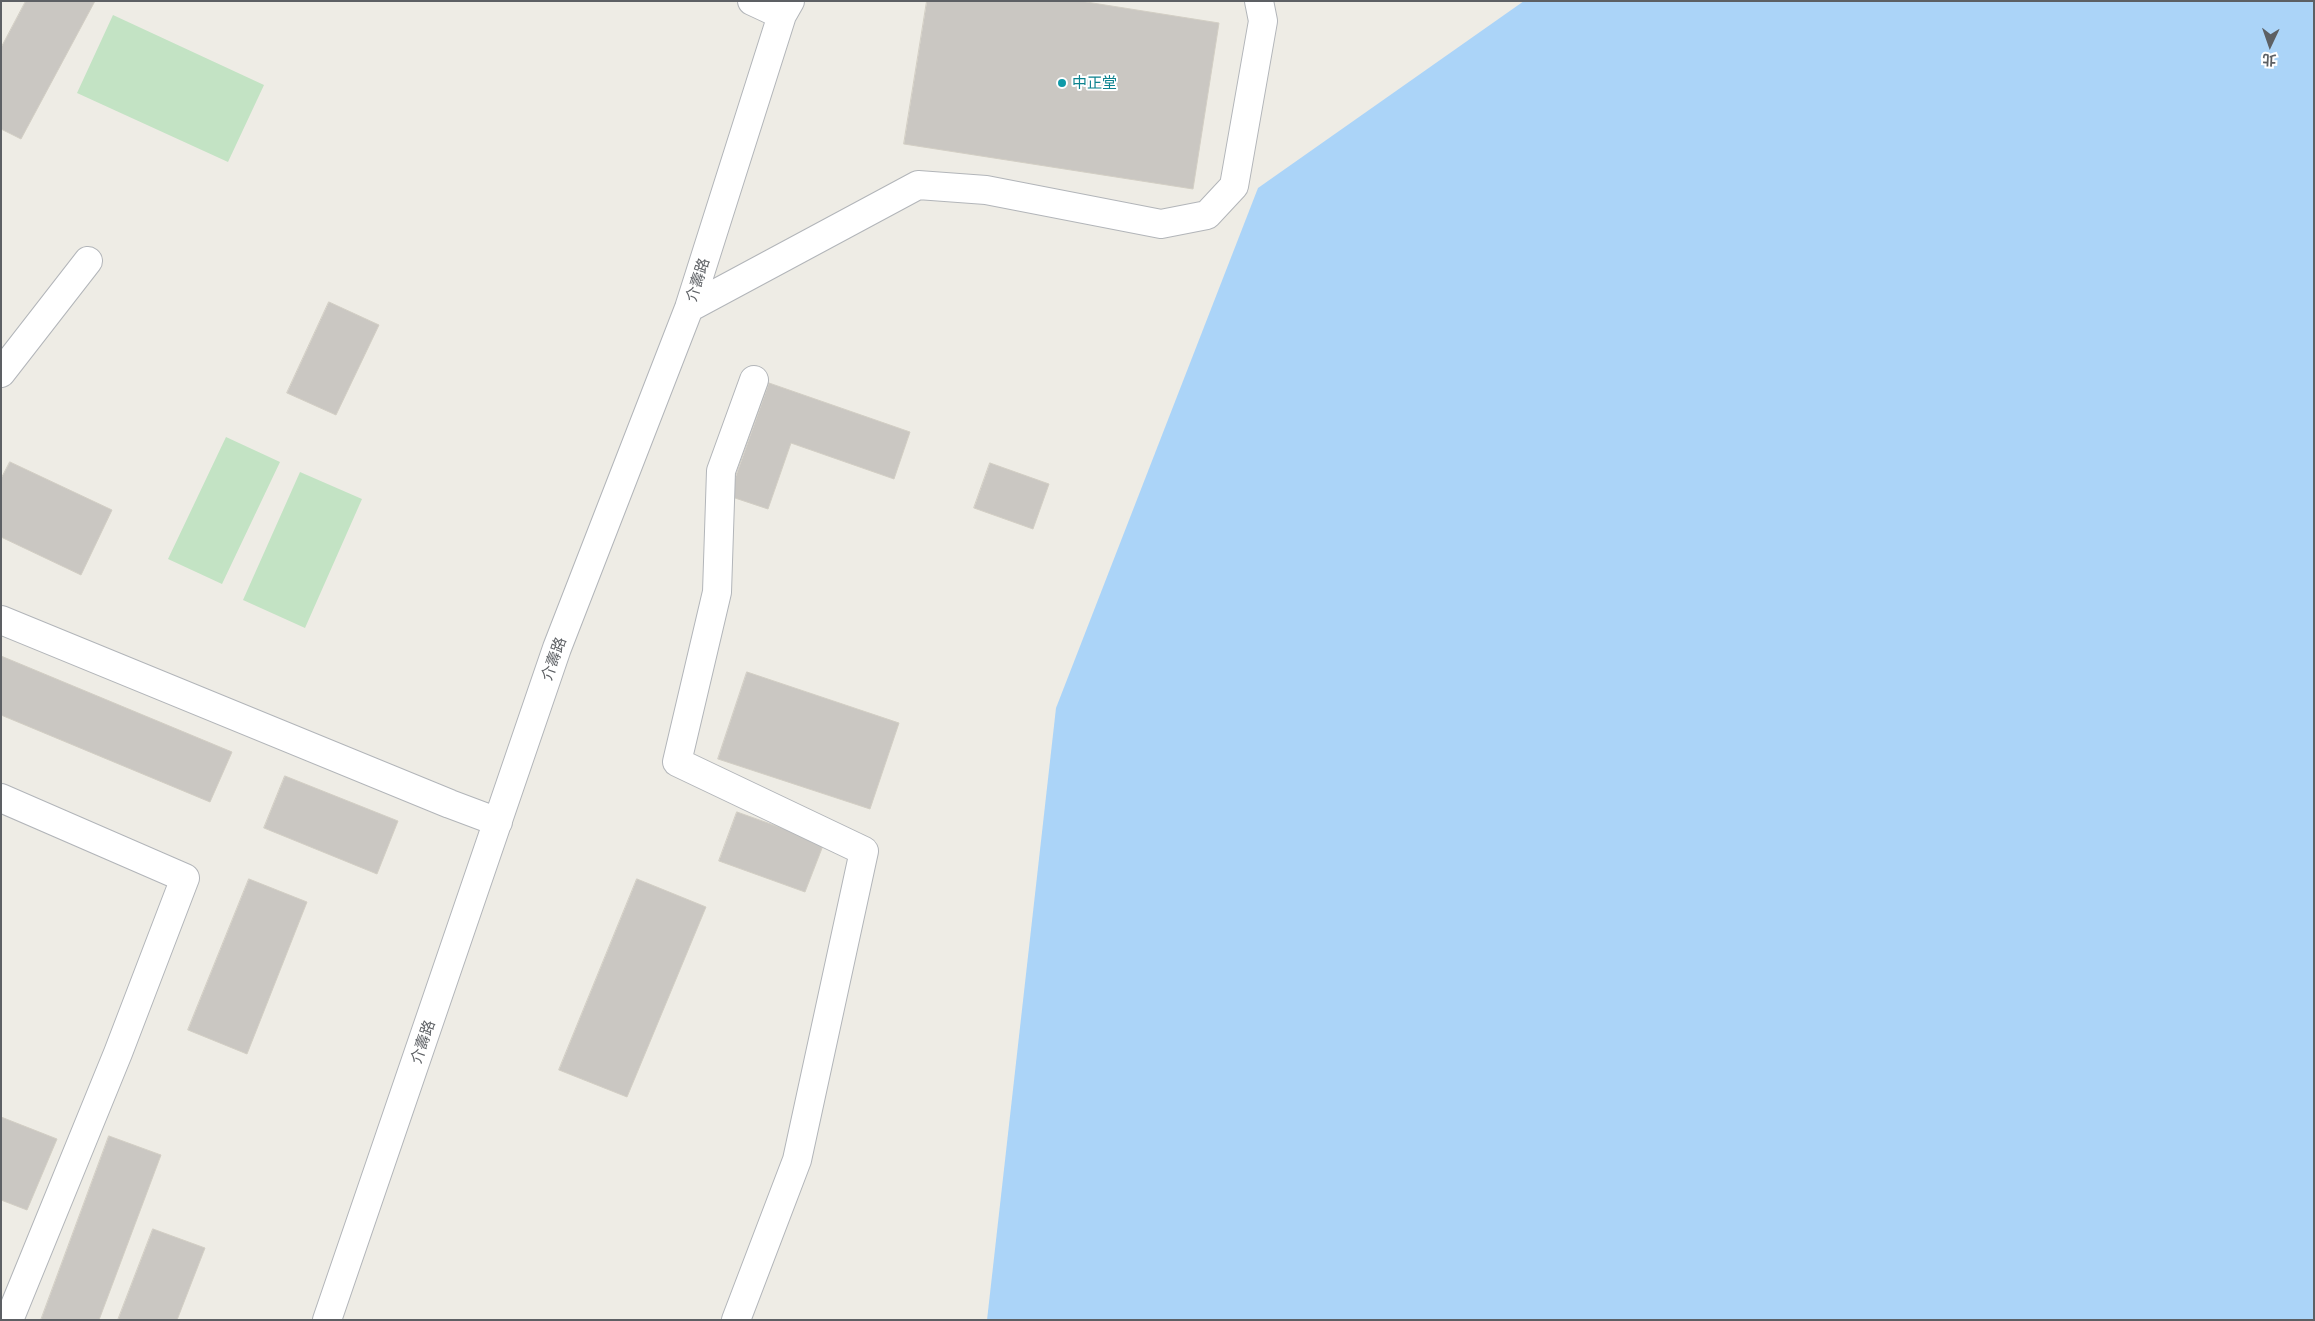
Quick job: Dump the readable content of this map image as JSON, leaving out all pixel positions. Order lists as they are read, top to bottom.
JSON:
{
  "streets": {
    "street": ["介壽路"]
  },
  "places": ["中正堂"],
  "north": "bottom"
}
